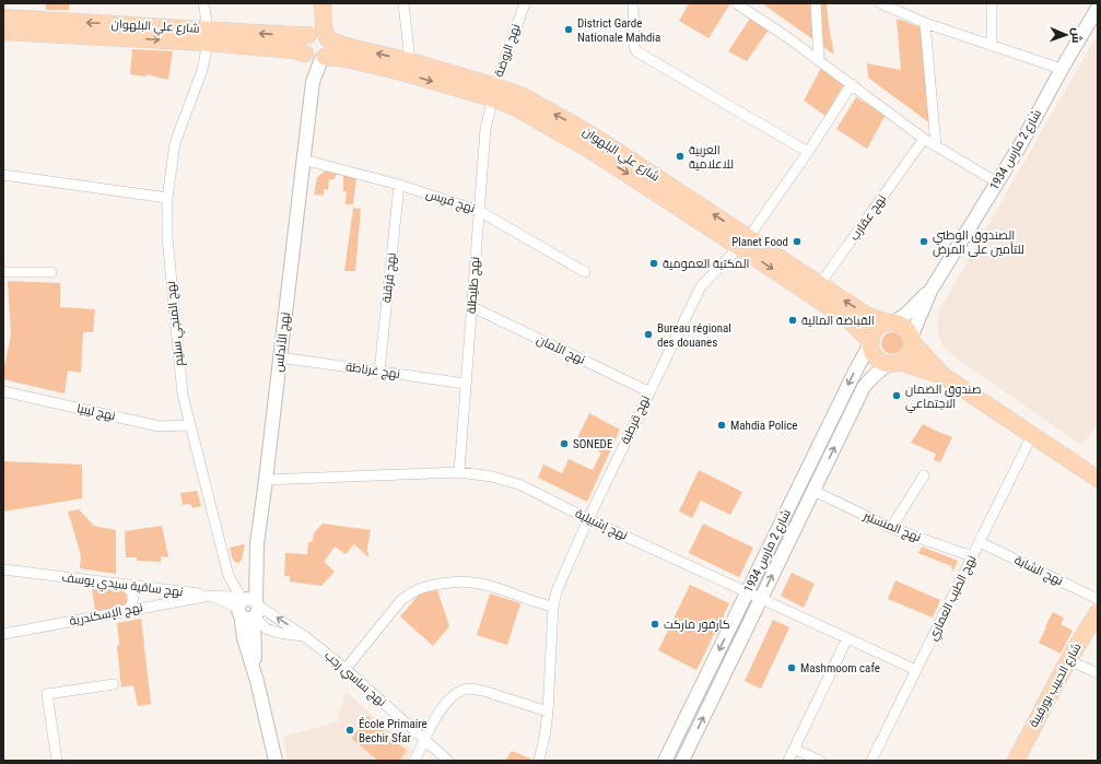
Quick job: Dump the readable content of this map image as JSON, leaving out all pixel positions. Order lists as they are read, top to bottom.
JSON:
{
  "streets": {
    "main road": ["شارع علي البلهوان", "شارع الحبيب بورقيبة"],
    "street": [
      "نهج الروضة",
      "شارع 2 مارس 1934",
      "نهج قربس",
      "نهج عقارب",
      "نهج قرقنة",
      "نهج طليطلة",
      "نهج المنجي سليم",
      "نهج الأندلس",
      "نهج الأمان",
      "نهج غرناطة",
      "نهج ليبيا",
      "نهج قرطبة",
      "نهج إشبيلية",
      "نهج المنستير",
      "نهج الشابة",
      "نهج ساقية سيدي يوسف",
      "نهج الطيب العماري",
      "نهج الإسكندرية",
      "نهج ساسي رجب"
    ]
  },
  "crossings": [
    ["شارع علي البلهوان", "نهج الروضة"],
    ["شارع علي البلهوان", "شارع 2 مارس 1934"],
    ["شارع علي البلهوان", "نهج عقارب"],
    ["شارع علي البلهوان", "نهج طليطلة"],
    ["شارع علي البلهوان", "نهج المنجي سليم"],
    ["شارع علي البلهوان", "نهج الأندلس"],
    ["شارع علي البلهوان", "نهج قرطبة"],
    ["نهج الروضة", "نهج طليطلة"],
    ["شارع 2 مارس 1934", "نهج إشبيلية"],
    ["شارع 2 مارس 1934", "نهج المنستير"],
    ["نهج قربس", "نهج قرقنة"],
    ["نهج قربس", "نهج طليطلة"],
    ["نهج قربس", "نهج الأندلس"],
    ["نهج قرقنة", "نهج غرناطة"],
    ["نهج طليطلة", "نهج الأمان"],
    ["نهج طليطلة", "نهج غرناطة"],
    ["نهج طليطلة", "نهج إشبيلية"],
    ["نهج المنجي سليم", "نهج الأندلس"],
    ["نهج المنجي سليم", "نهج ليبيا"],
    ["نهج المنجي سليم", "نهج ساقية سيدي يوسف"],
    ["نهج المنجي سليم", "نهج ساسي رجب"],
    ["نهج الأندلس", "نهج غرناطة"],
    ["نهج الأندلس", "نهج إشبيلية"],
    ["نهج الأندلس", "نهج ساقية سيدي يوسف"],
    ["نهج الأندلس", "نهج ساسي رجب"],
    ["نهج الأمان", "نهج قرطبة"],
    ["نهج قرطبة", "نهج إشبيلية"],
    ["نهج إشبيلية", "نهج الطيب العماري"],
    ["نهج المنستير", "نهج الطيب العماري"],
    ["نهج الشابة", "نهج الطيب العماري"],
    ["نهج ساقية سيدي يوسف", "نهج الإسكندرية"],
    ["نهج ساقية سيدي يوسف", "نهج ساسي رجب"]
  ],
  "places": [
    "District Garde Nationale Mahdia",
    "العربية للاعلامية",
    "Planet Food",
    "الصندوق الوطني للتأمين على المرض",
    "المكتبة العمومية",
    "القباضة المالية",
    "Bureau régional des douanes",
    "صندوق الضمان الاجتماعي",
    "Mahdia Police",
    "SONEDE",
    "كارفور ماركت",
    "Mashmoom cafe",
    "École Primaire Bechir Sfar"
  ],
  "north": "right"
}
